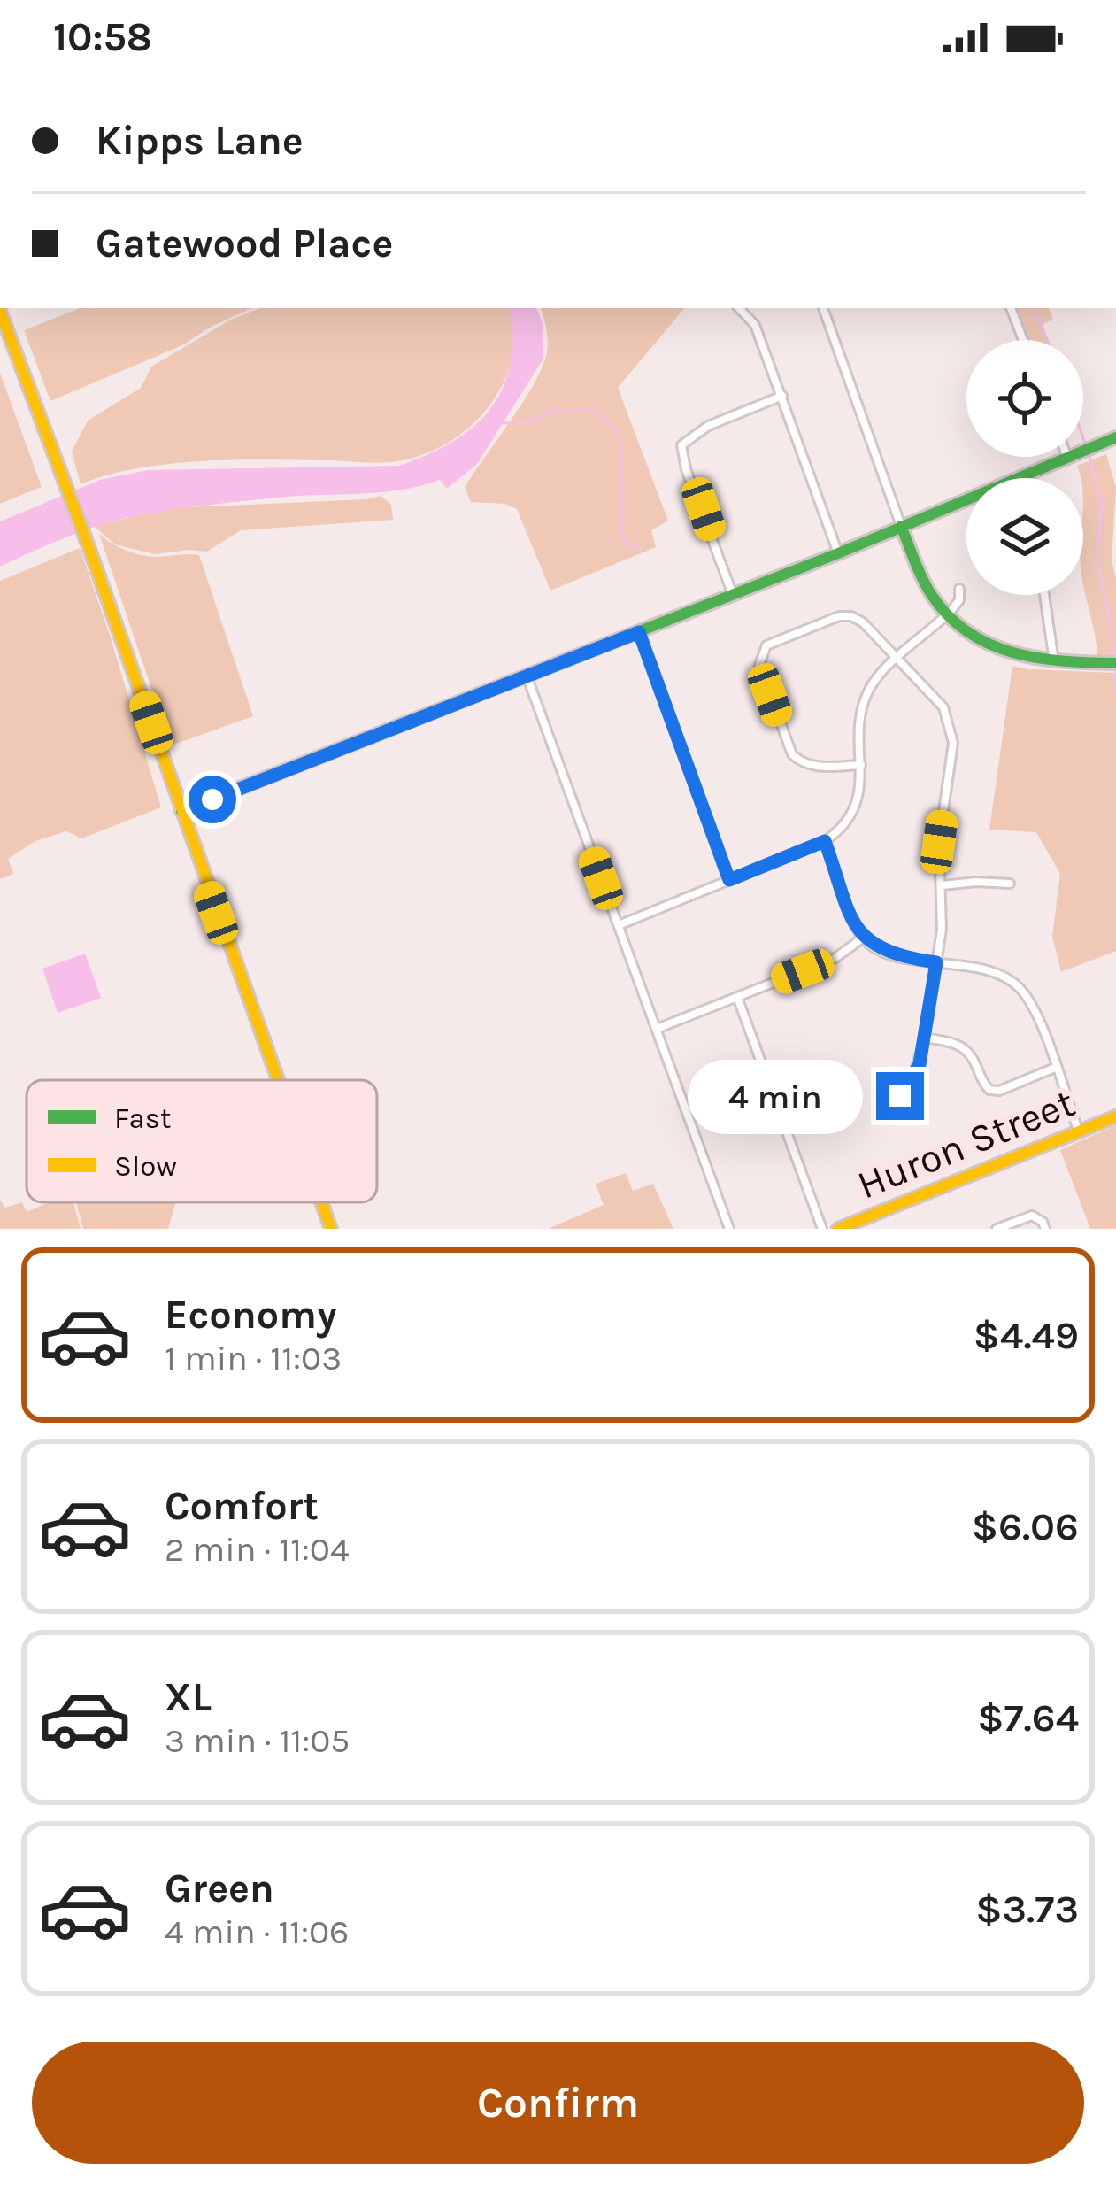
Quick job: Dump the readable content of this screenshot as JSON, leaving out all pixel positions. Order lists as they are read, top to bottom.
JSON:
{
  "streets": {
    "street": ["Huron Street"]
  },
  "legend": ["Fast", "Slow"],
  "page": {
    "status": "10:58",
    "banner": ["Kipps Lane", "Gatewood Place"],
    "bubble": "4 min",
    "list": [
      {
        "name": "Economy",
        "note": "1 min · 11:03",
        "value": "$4.49"
      },
      {
        "name": "Comfort",
        "note": "2 min · 11:04",
        "value": "$6.06"
      },
      {
        "name": "XL",
        "note": "3 min · 11:05",
        "value": "$7.64"
      },
      {
        "name": "Green",
        "note": "4 min · 11:06",
        "value": "$3.73"
      }
    ],
    "buttons": "Confirm"
  }
}
